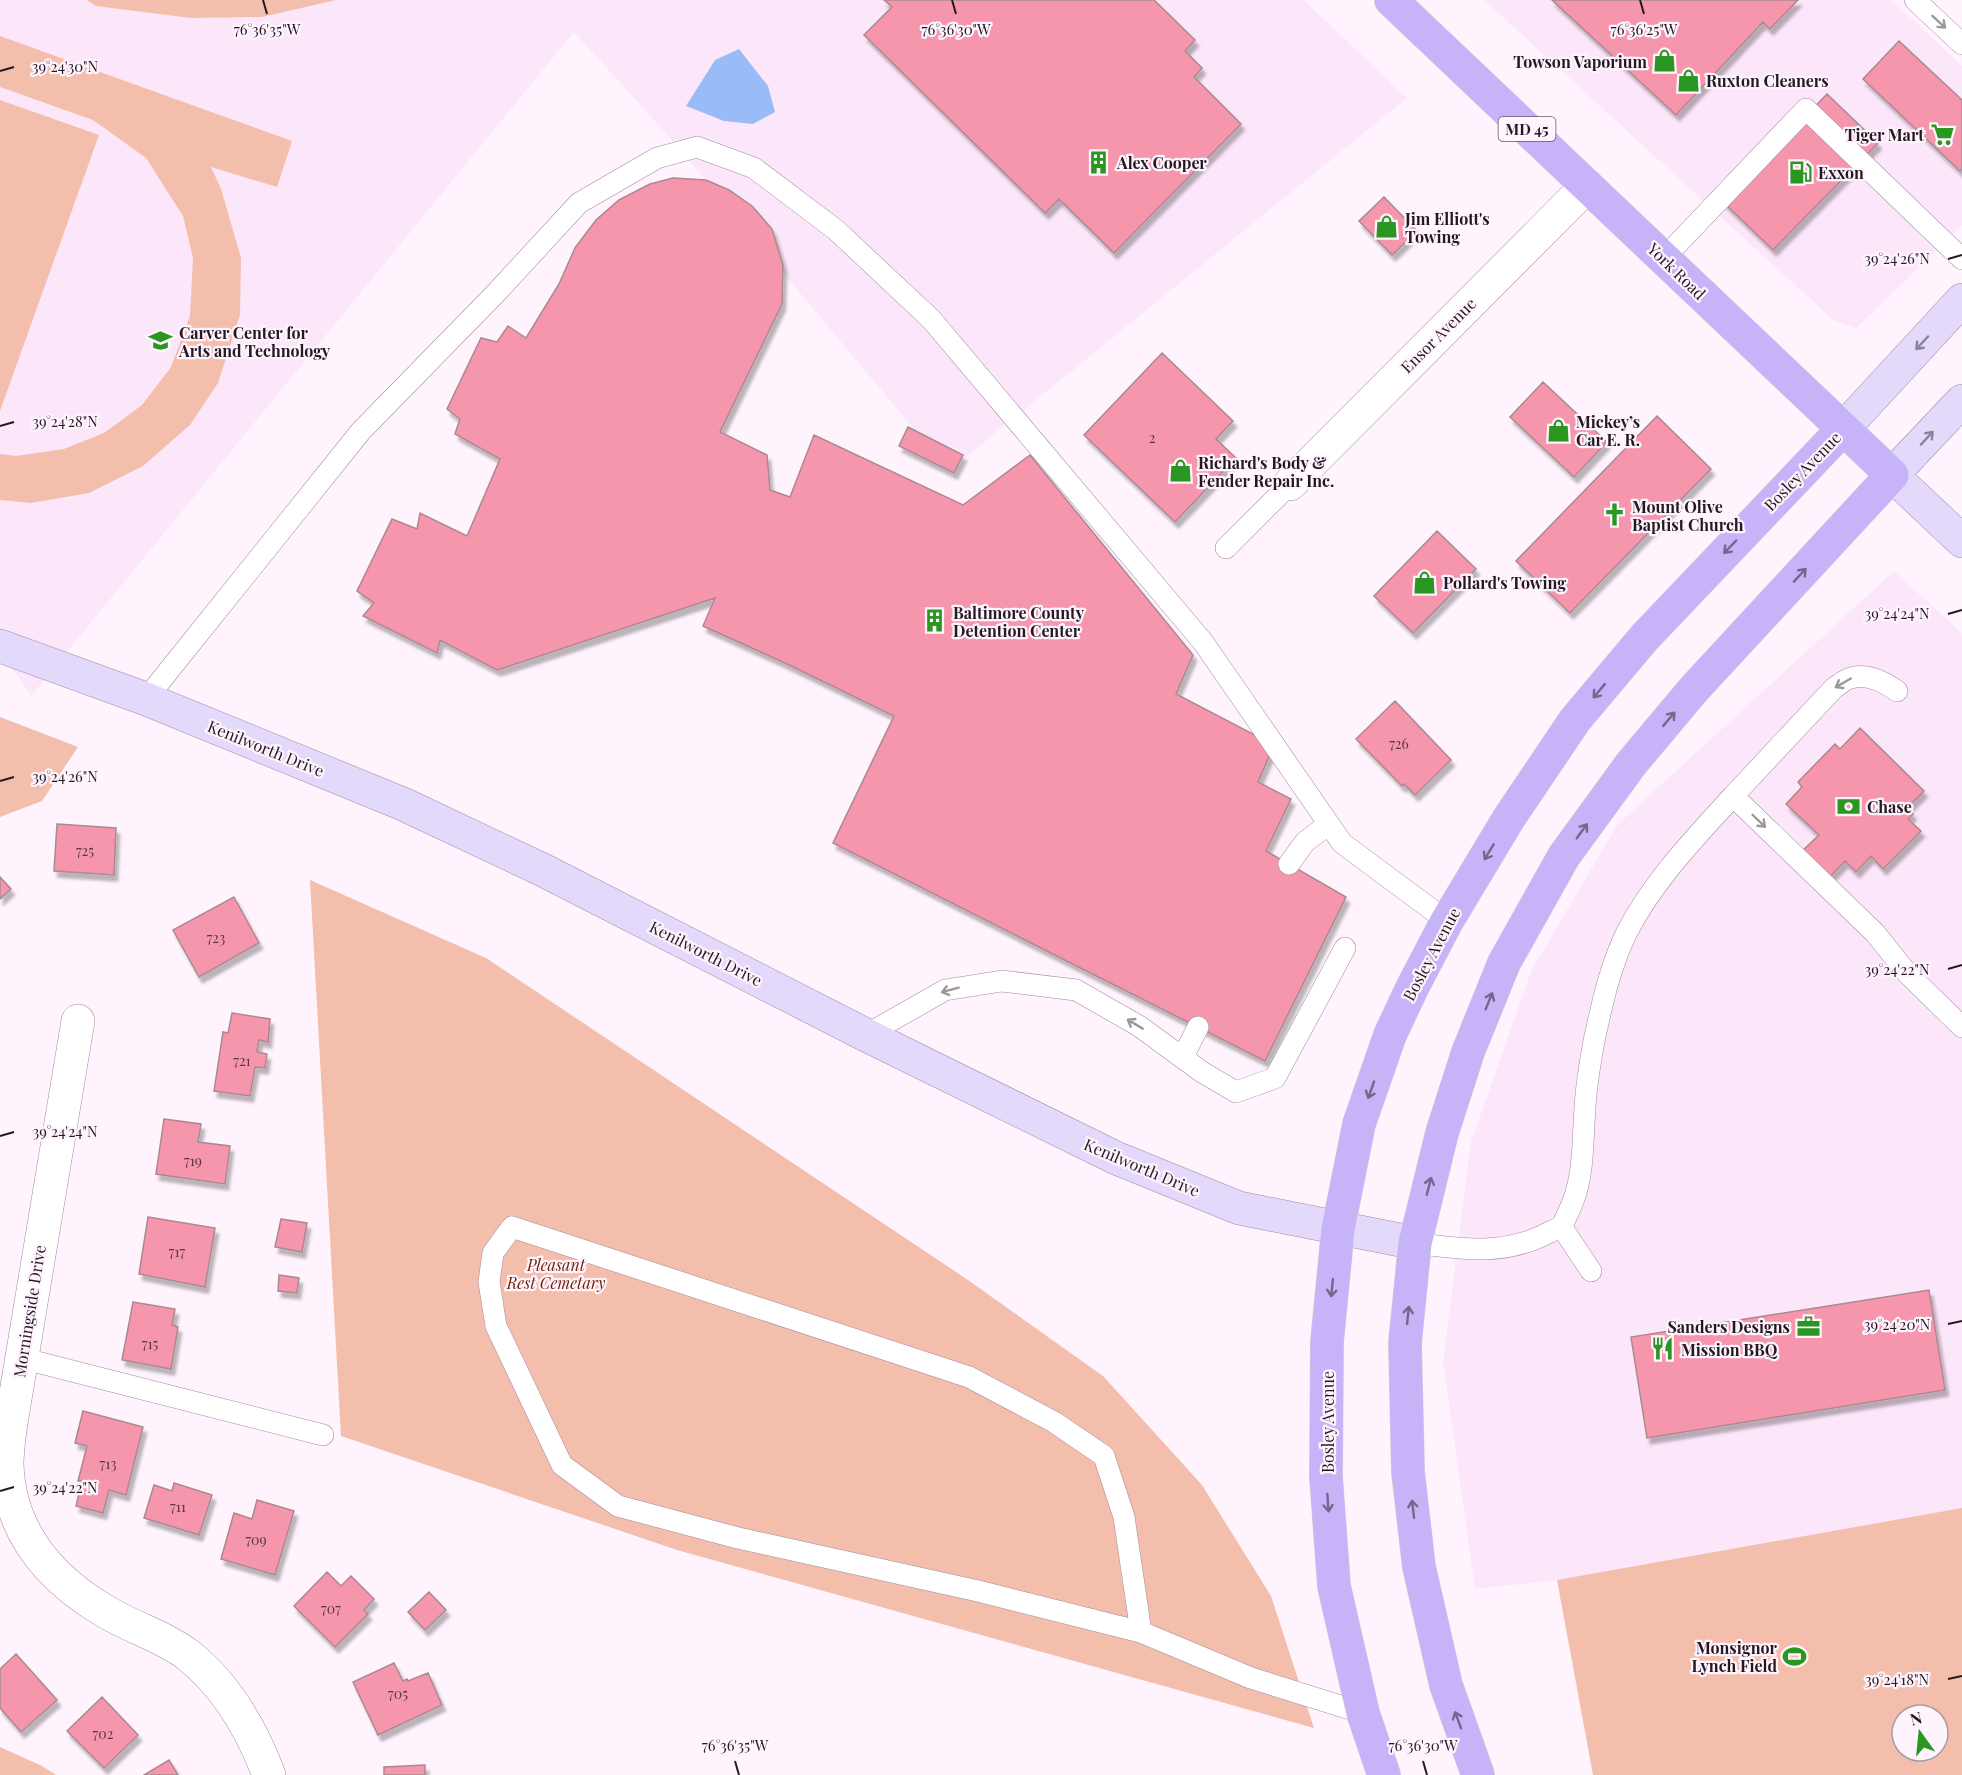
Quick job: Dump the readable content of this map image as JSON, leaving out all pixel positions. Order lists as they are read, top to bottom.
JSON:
{
  "streets": {
    "main road": ["MD 45", "York Road", "Bosley Avenue"],
    "street": ["Ensor Avenue", "Kenilworth Drive", "Morningside Drive"]
  },
  "crossings": [
    ["York Road", "Ensor Avenue"],
    ["York Road", "Bosley Avenue"],
    ["Bosley Avenue", "Kenilworth Drive"]
  ],
  "one_way": ["Bosley Avenue"],
  "parks": ["Pleasant Rest Cemetary"],
  "places": {
    "shop": [
      "Towson Vaporium",
      "Ruxton Cleaners",
      "Jim Elliott's Towing",
      "Mickey’s Car E. R.",
      "Richard's Body & Fender Repair Inc.",
      "Pollard's Towing"
    ],
    "supermarket": ["Tiger Mart"],
    "building": ["Alex Cooper", "Baltimore County Detention Center"],
    "fuel station": ["Exxon"],
    "school or university": ["Carver Center for Arts and Technology"],
    "church": ["Mount Olive Baptist Church"],
    "bank": ["Chase"],
    "office": ["Sanders Designs"],
    "restaurant": ["Mission BBQ"],
    "sports": ["Monsignor Lynch Field"]
  },
  "house_numbers": [
    "2",
    "726",
    "725",
    "723",
    "721",
    "719",
    "717",
    "715",
    "713",
    "711",
    "709",
    "707",
    "705",
    "702"
  ],
  "north": "top",
  "coordinates": [
    "76°36'35\"W",
    "76°36'30\"W",
    "76°36'25\"W",
    "39°24'30\"N",
    "39°24'26\"N",
    "39°24'28\"N",
    "39°24'24\"N",
    "39°24'22\"N",
    "39°24'20\"N",
    "39°24'18\"N"
  ]
}
